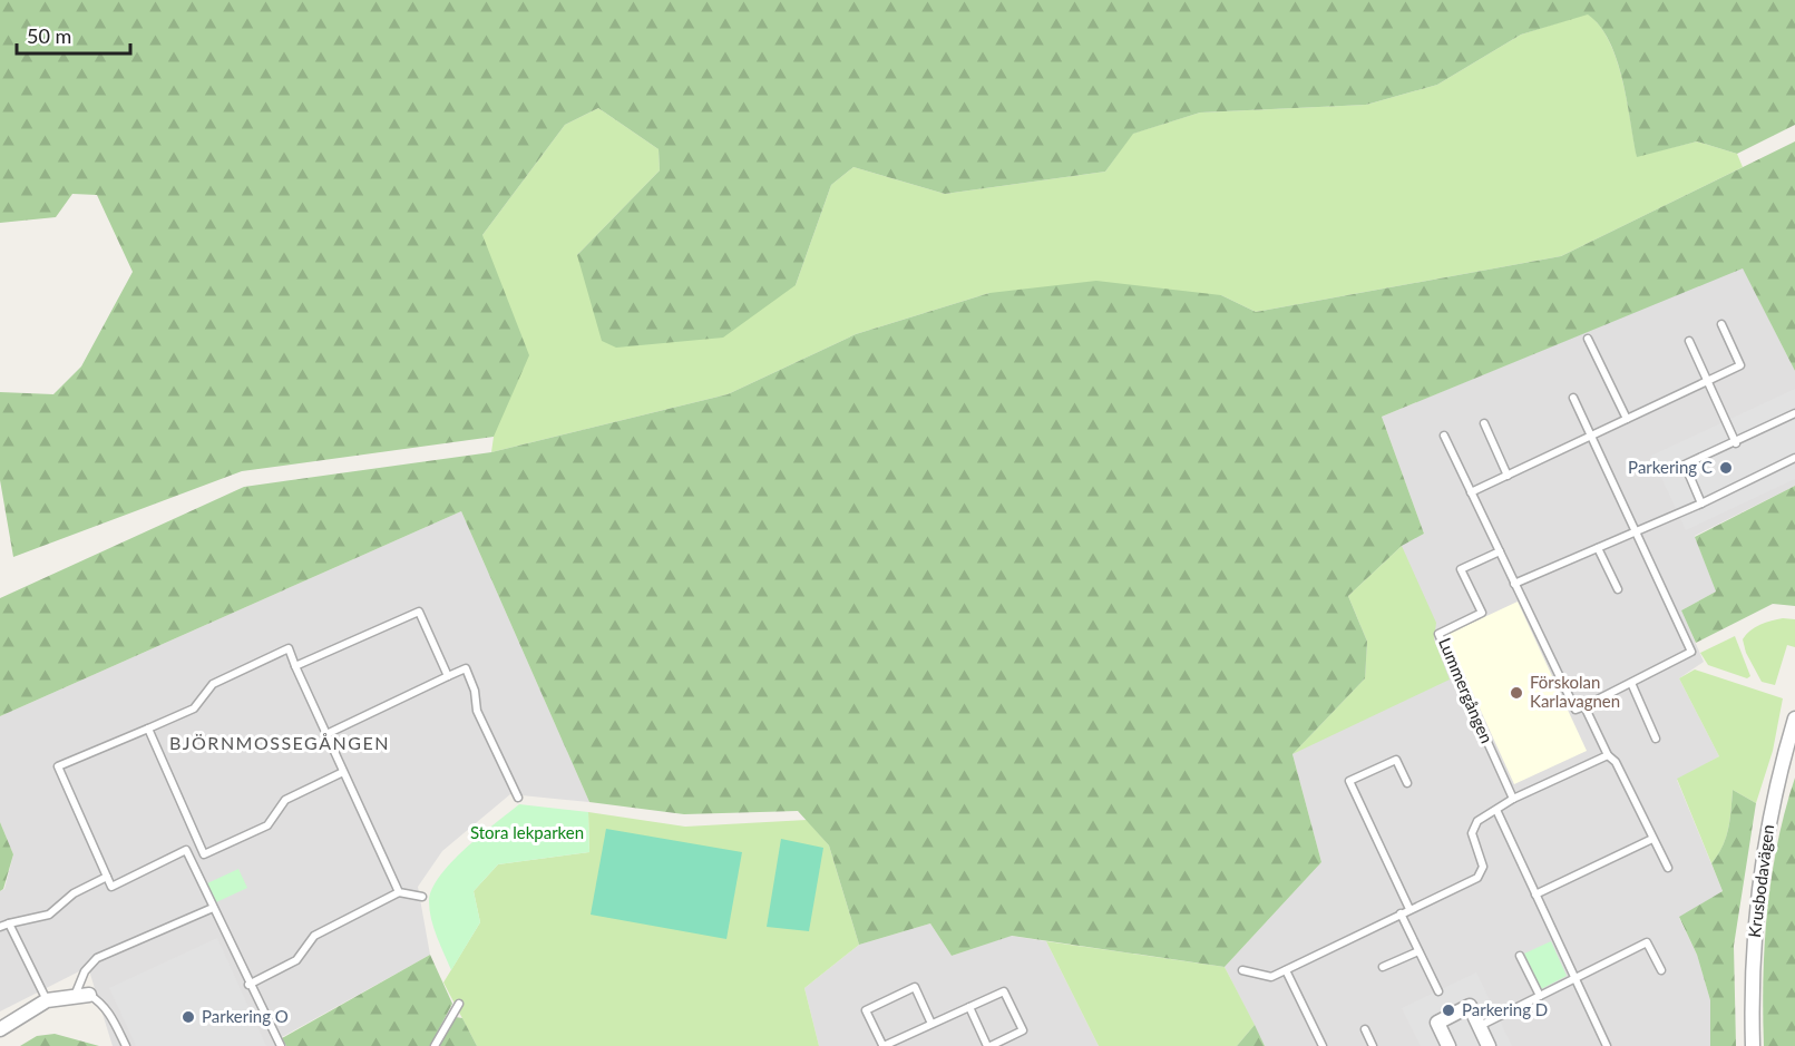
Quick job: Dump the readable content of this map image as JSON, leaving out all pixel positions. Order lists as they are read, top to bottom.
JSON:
{
  "streets": {
    "street": ["Krusbodavägen"],
    "lane": ["Lummergången"]
  },
  "districts": ["BJÖRNMOSSEGÅNGEN"],
  "parks": ["Stora lekparken"],
  "places": [
    "Parkering C",
    "Förskolan Karlavagnen",
    "Parkering D",
    "Parkering O"
  ],
  "scale_bar": "50 m"
}
